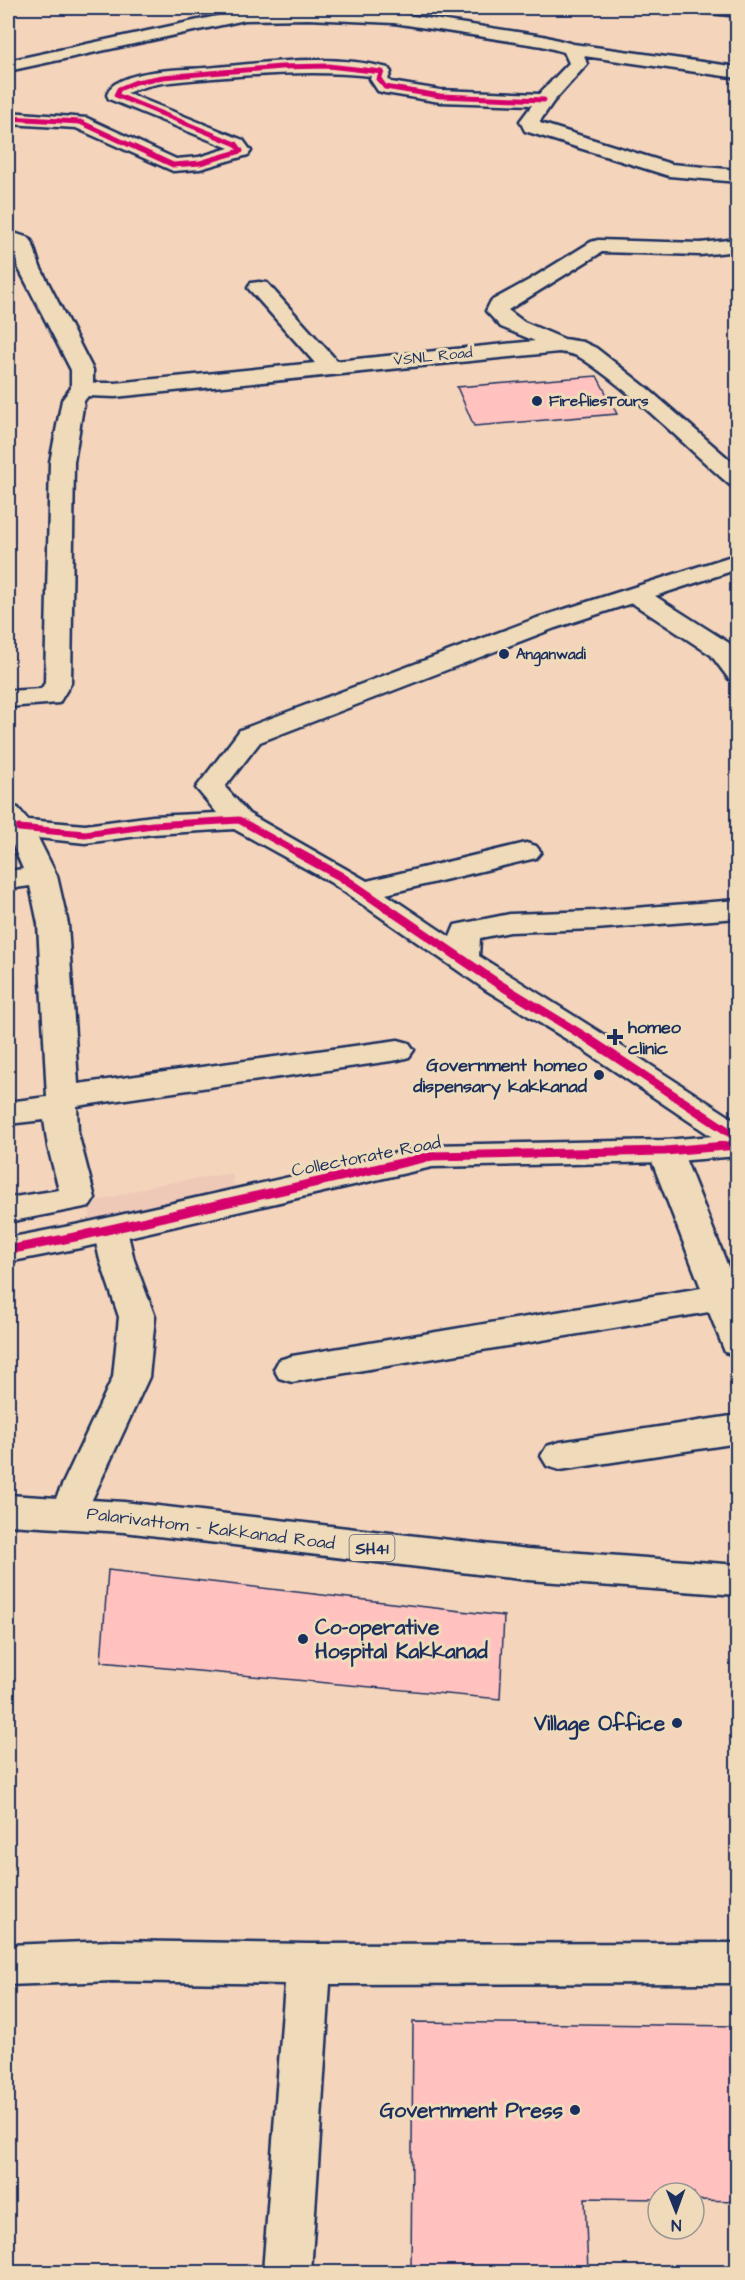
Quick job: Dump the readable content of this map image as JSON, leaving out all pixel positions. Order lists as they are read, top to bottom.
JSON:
{
  "streets": {
    "street": [
      "VSNL Road",
      "Collectorate Road",
      "Palarivattom - Kakkanad Road",
      "SH41"
    ]
  },
  "places": {
    "other": [
      "FirefliesTours",
      "Anganwadi",
      "Government homeo dispensary kakkanad",
      "Co-operative Hospital Kakkanad",
      "Village Office",
      "Government Press"
    ],
    "health": ["homeo clinic"]
  },
  "north": "bottom"
}
